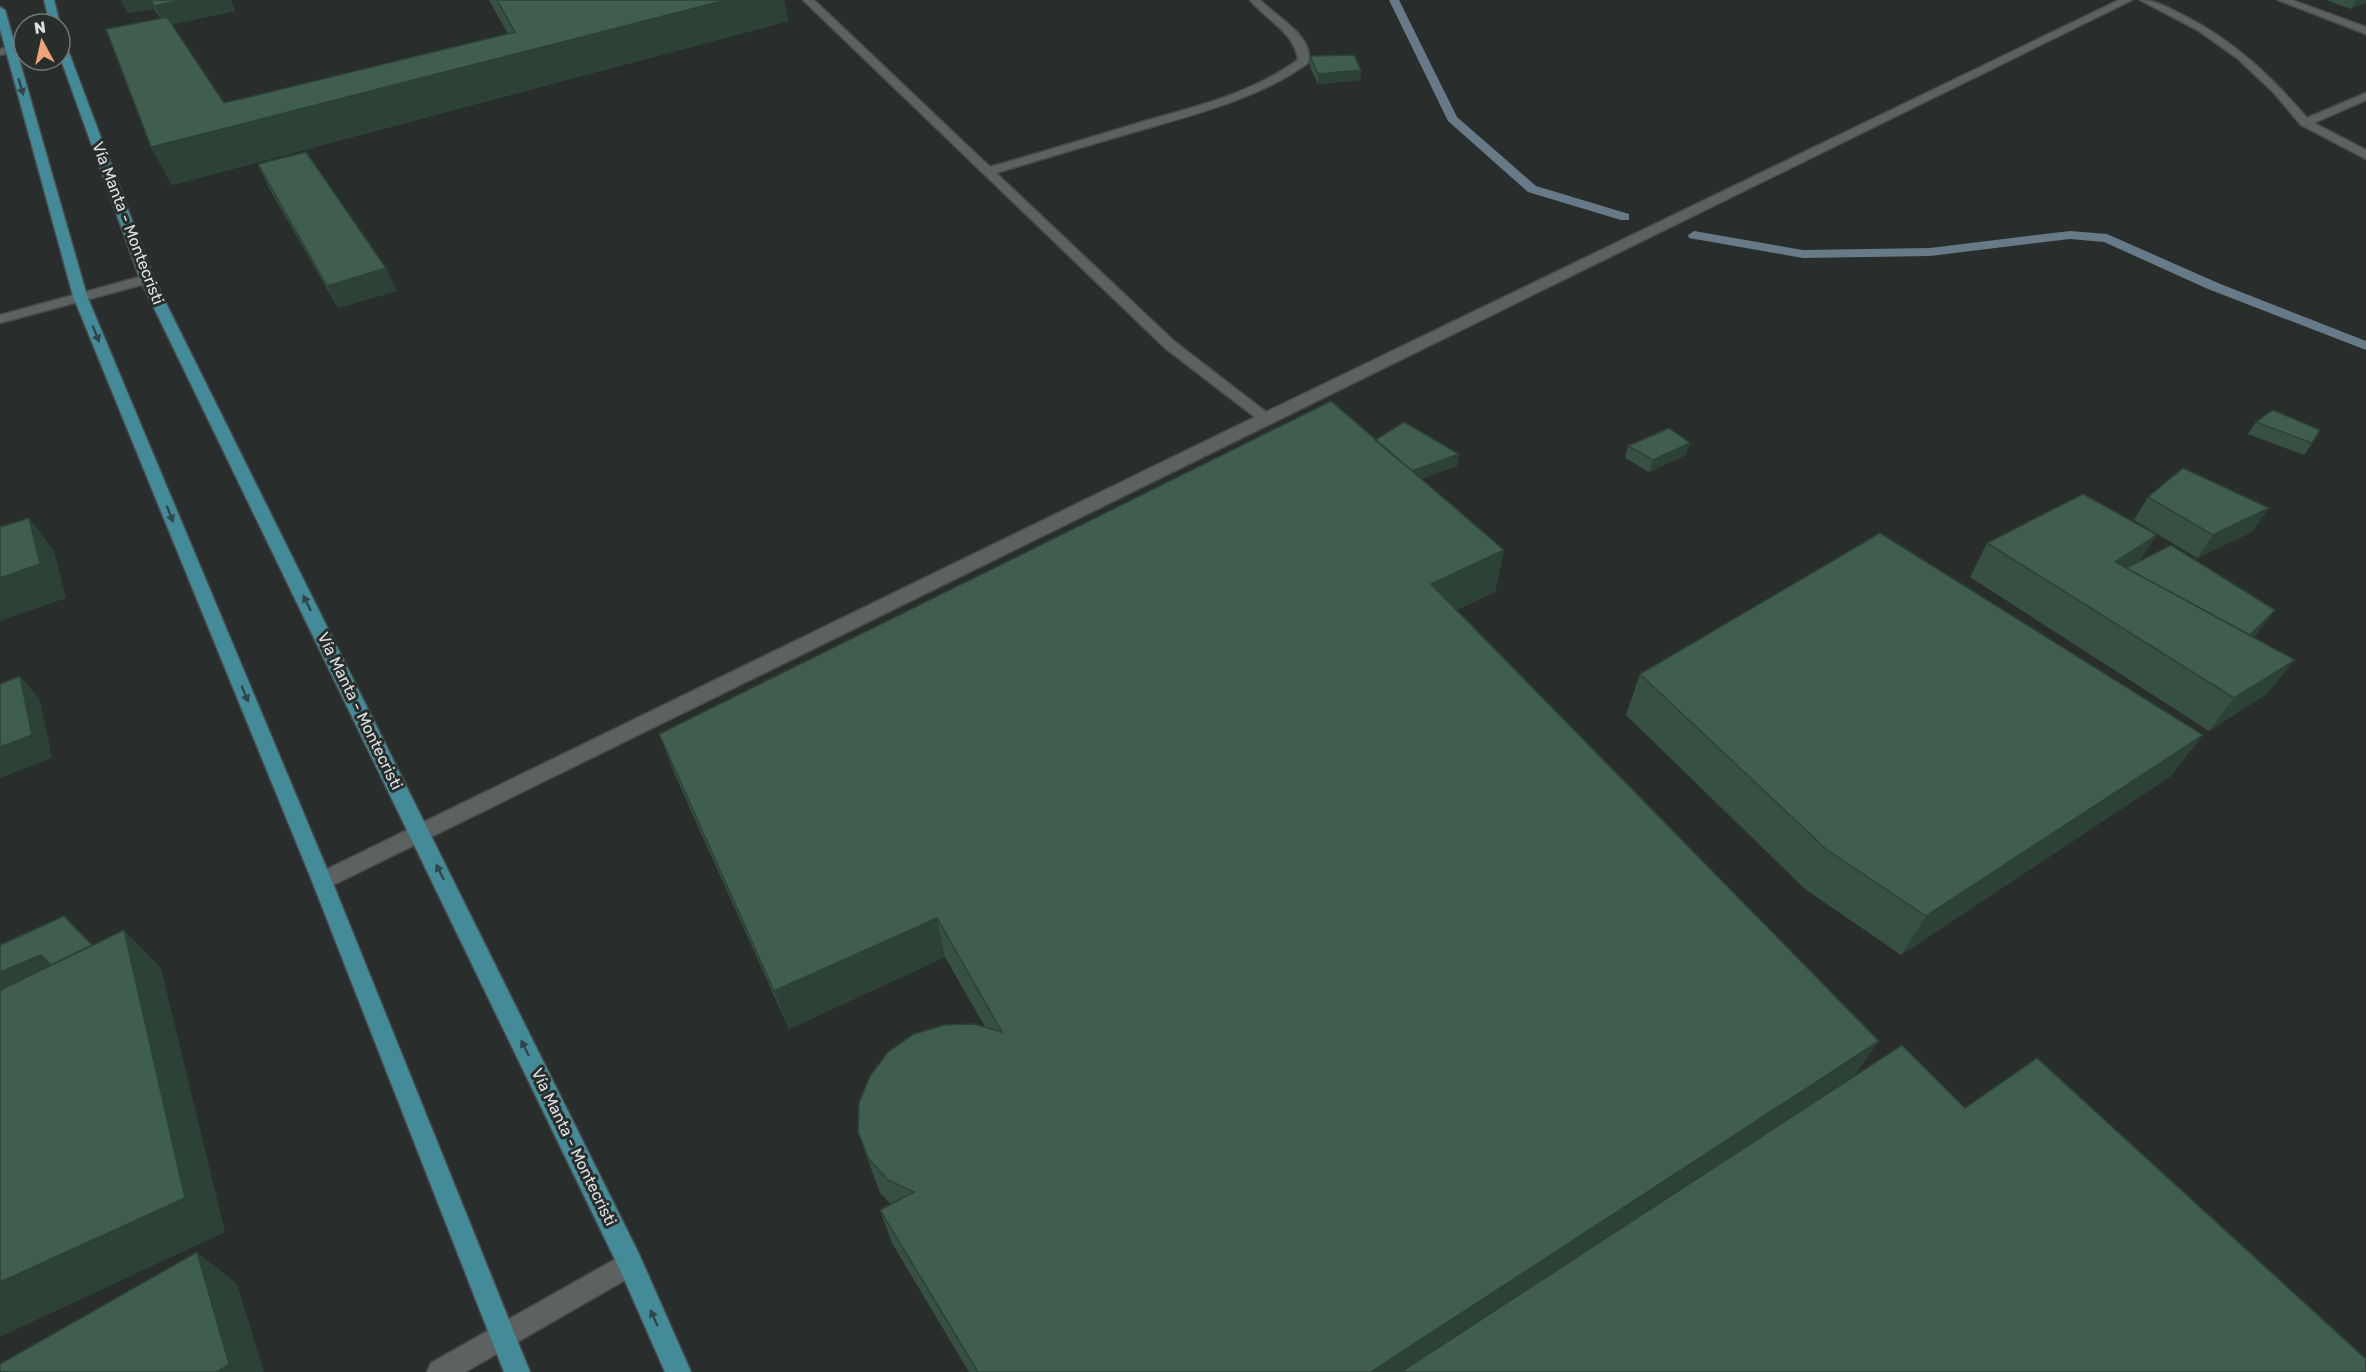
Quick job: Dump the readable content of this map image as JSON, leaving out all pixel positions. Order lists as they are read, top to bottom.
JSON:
{
  "streets": {
    "main road": ["Vía Manta - Montecristi"]
  },
  "north": "top"
}
